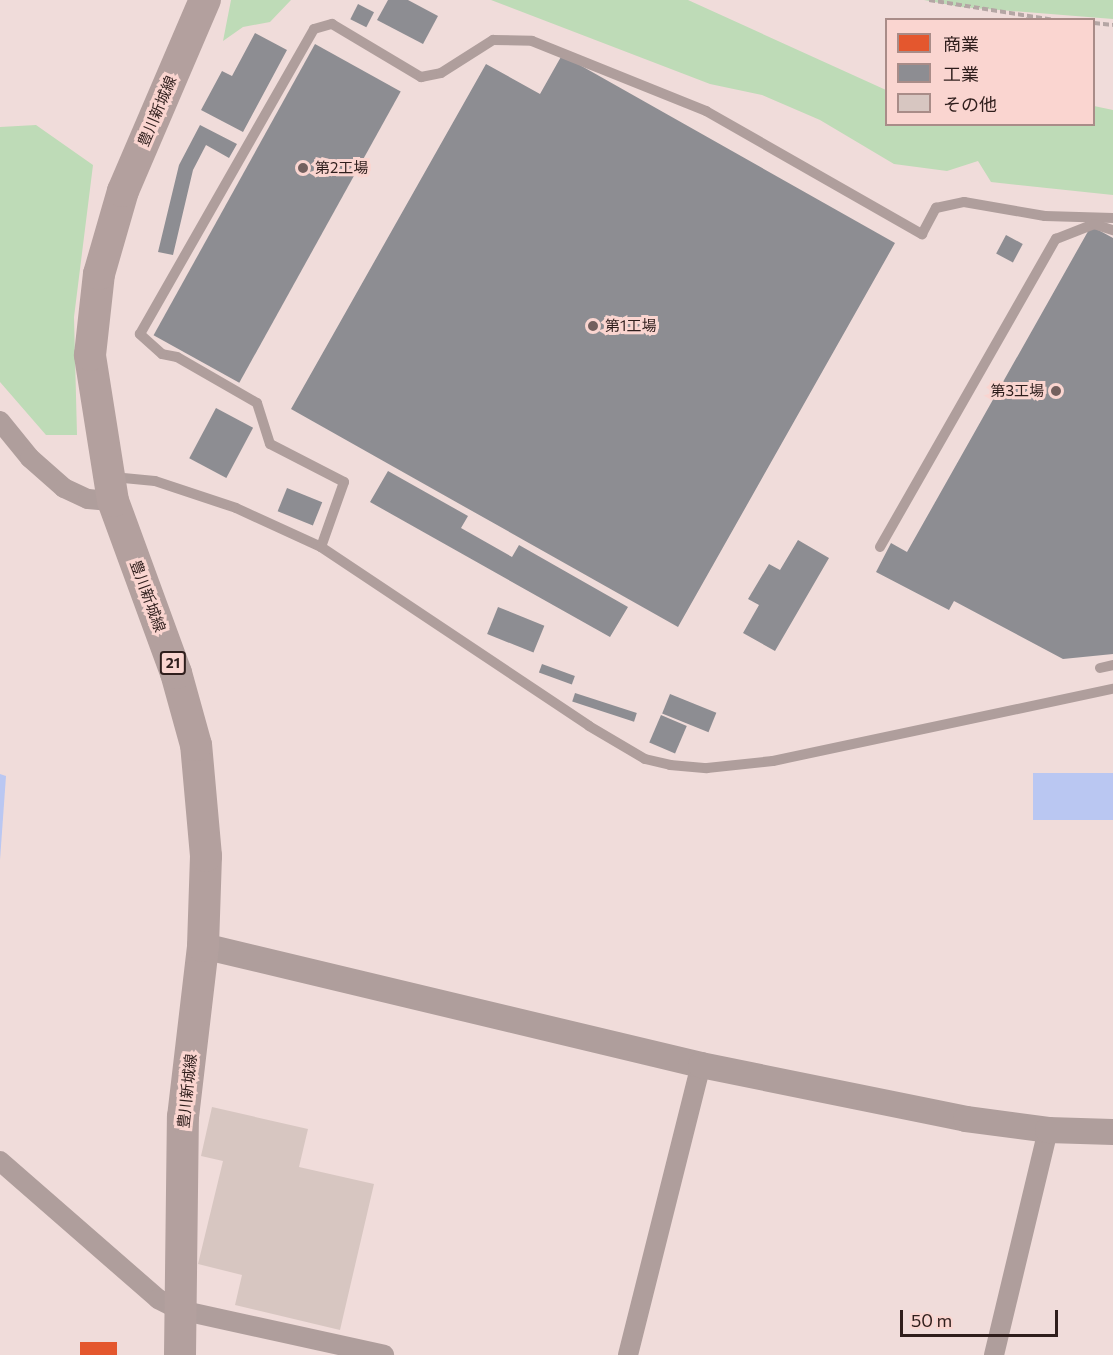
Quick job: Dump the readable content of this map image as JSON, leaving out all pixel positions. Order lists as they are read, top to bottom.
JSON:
{
  "streets": {
    "main road": ["豊川新城線", "21"]
  },
  "places": ["第2工場", "第1工場", "第3工場"],
  "legend": ["商業", "工業", "その他"],
  "scale_bar": "50 m"
}
